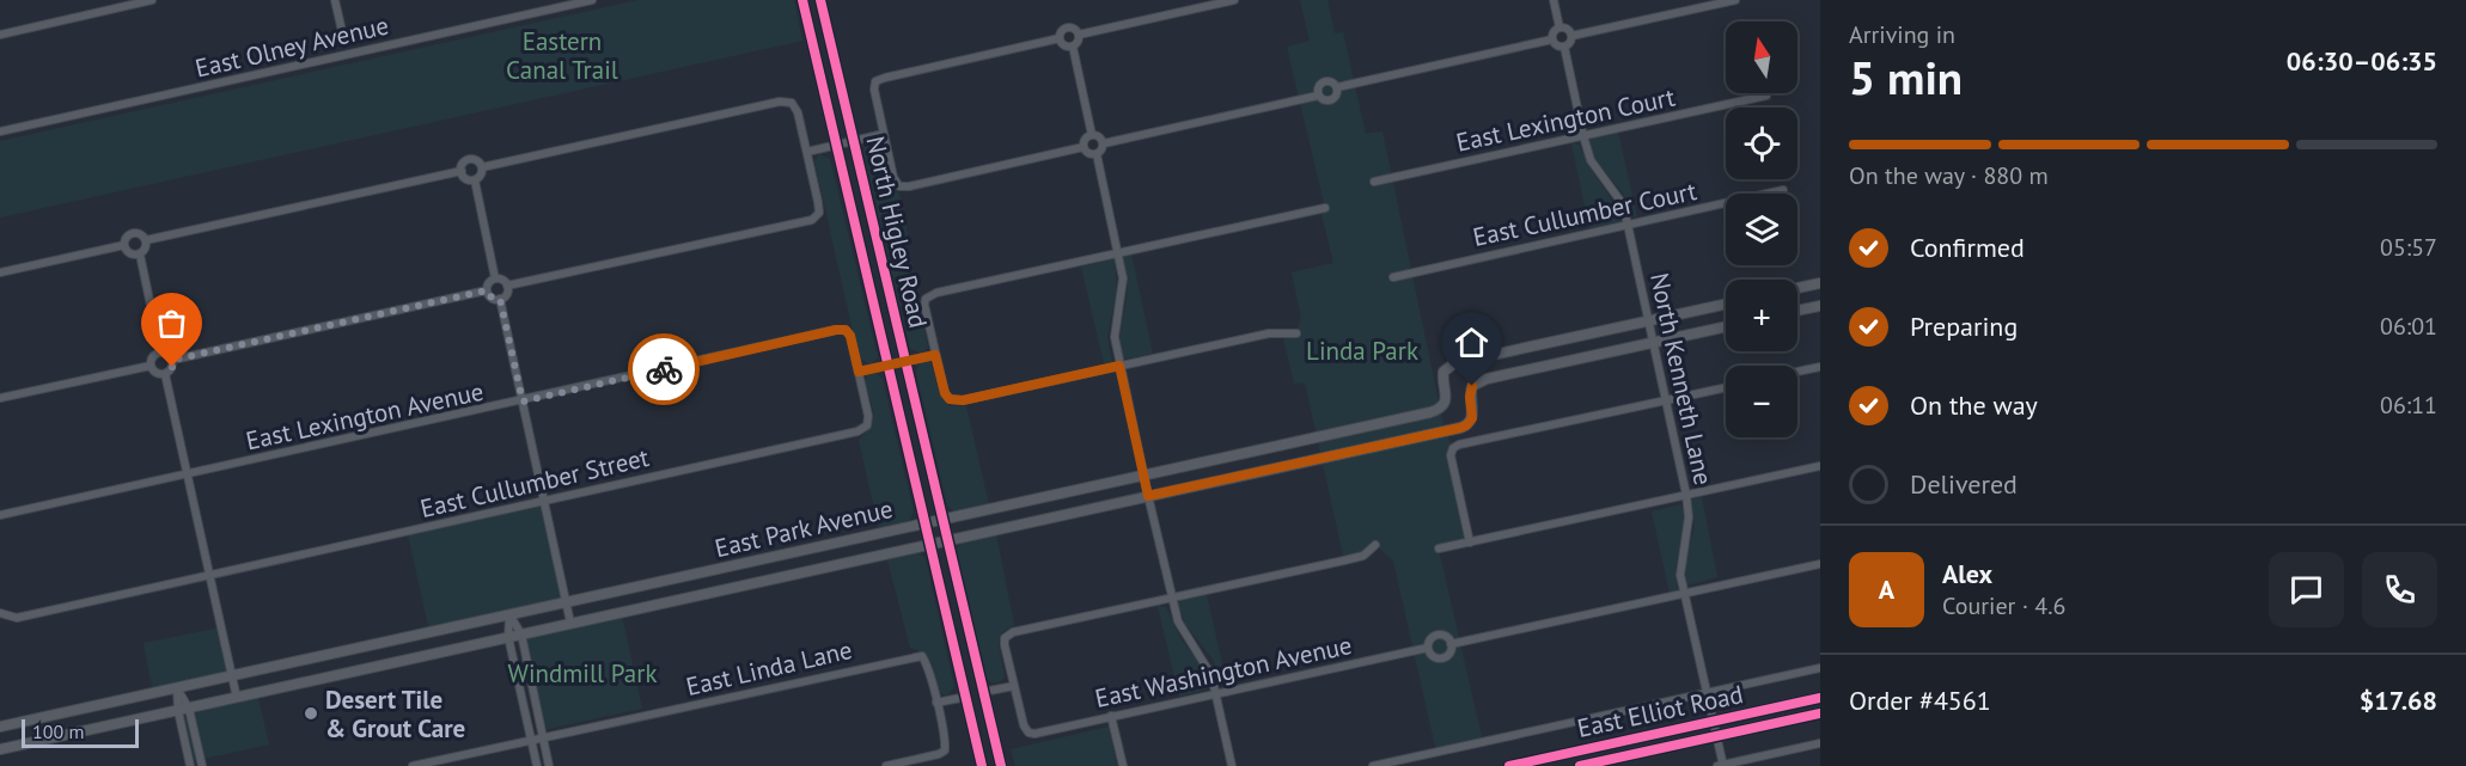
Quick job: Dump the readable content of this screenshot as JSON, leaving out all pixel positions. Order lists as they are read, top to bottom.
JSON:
{
  "streets": {
    "main road": ["North Higley Road", "East Elliot Road"],
    "street": [
      "East Olney Avenue",
      "East Lexington Court",
      "East Cullumber Court",
      "North Kenneth Lane",
      "East Lexington Avenue",
      "East Cullumber Street",
      "East Park Avenue",
      "East Linda Lane",
      "East Washington Avenue"
    ]
  },
  "crossings": [
    ["East Lexington Court", "North Kenneth Lane"],
    ["East Cullumber Court", "North Kenneth Lane"],
    ["North Higley Road", "East Park Avenue"],
    ["North Kenneth Lane", "East Park Avenue"],
    ["North Kenneth Lane", "East Washington Avenue"],
    ["North Kenneth Lane", "East Elliot Road"],
    ["East Lexington Avenue", "East Cullumber Street"]
  ],
  "parks": ["Eastern Canal Trail", "Linda Park", "Windmill Park"],
  "places": ["Desert Tile & Grout Care"],
  "scale_bar": "100 m",
  "north": "top",
  "page": {
    "heading": ["5 min", "Arriving in", "06:30–06:35"],
    "panel": [
      "Alex",
      "Courier · 4.6",
      "Order #4561",
      "$17.68"
    ],
    "map_buttons": ["+", "−"],
    "bar": "On the way · 880 m",
    "list": [
      ["Confirmed", "05:57"],
      ["Preparing", "06:01"],
      ["On the way", "06:11"],
      "Delivered"
    ],
    "round": "A",
    "scale": "100 m"
  }
}
